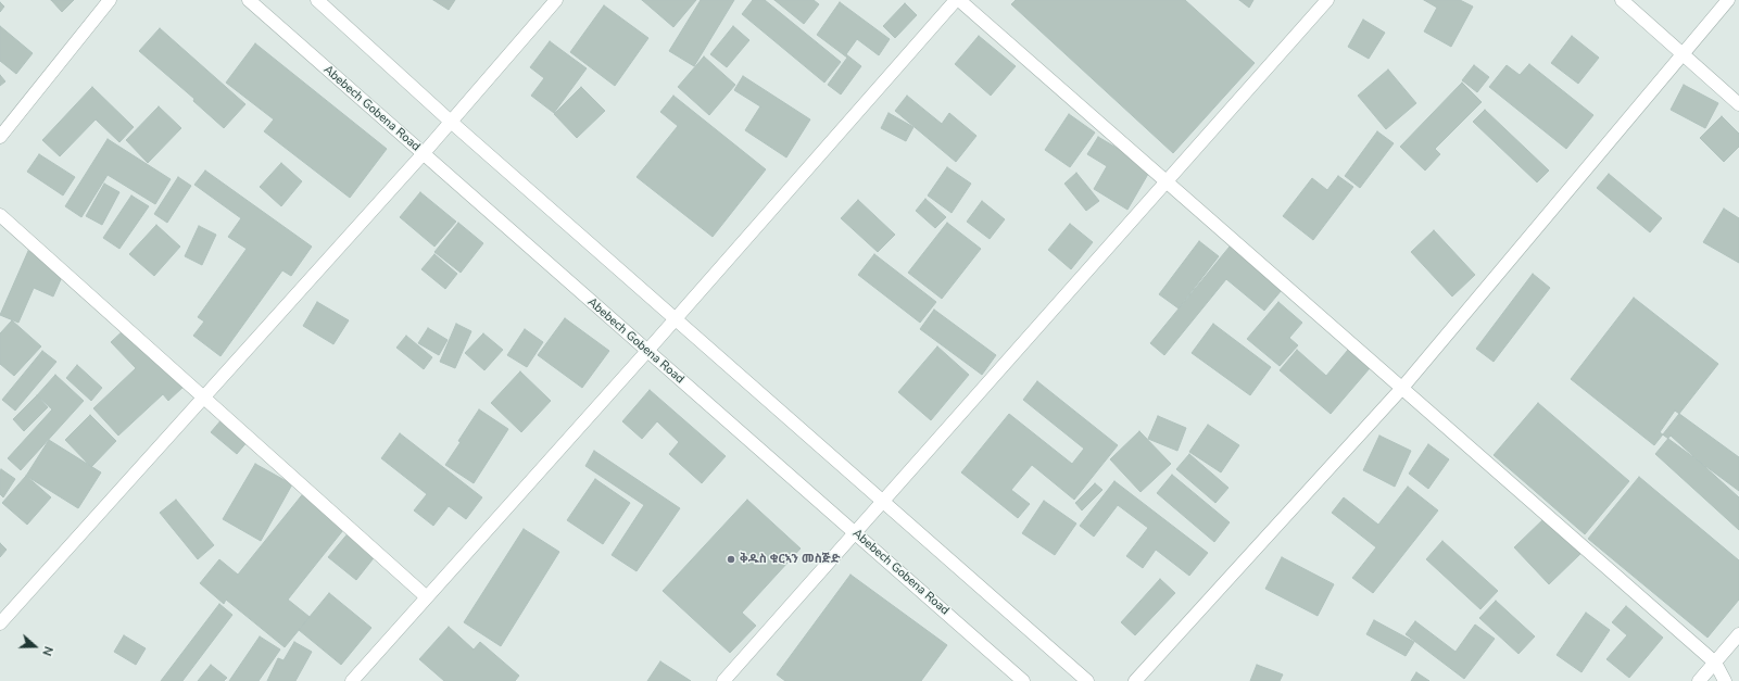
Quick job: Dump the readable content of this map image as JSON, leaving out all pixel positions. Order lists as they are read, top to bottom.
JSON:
{
  "streets": {
    "street": ["Abebech Gobena Road"]
  },
  "places": ["ቅዱስ ቁርኣን መስጅድ"],
  "north": "right"
}
